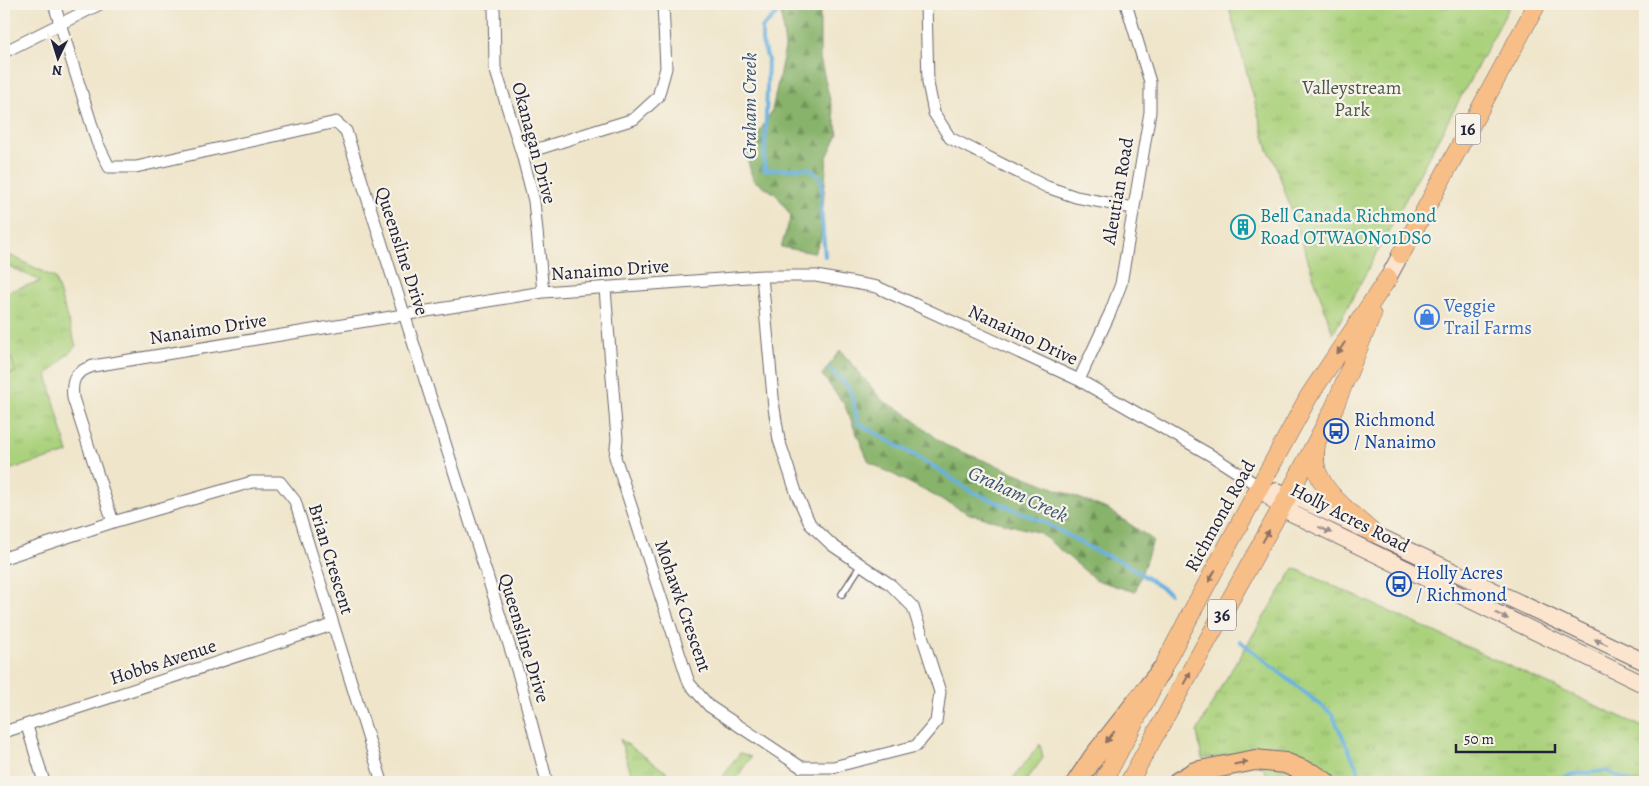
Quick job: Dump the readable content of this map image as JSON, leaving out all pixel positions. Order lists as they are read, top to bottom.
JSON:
{
  "streets": {
    "main road": [
      "16",
      "Richmond Road",
      "Holly Acres Road",
      "36"
    ],
    "street": [
      "Okanagan Drive",
      "Aleutian Road",
      "Queensline Drive",
      "Nanaimo Drive",
      "Brian Crescent",
      "Mohawk Crescent",
      "Hobbs Avenue"
    ]
  },
  "crossings": [
    ["Okanagan Drive", "Nanaimo Drive"],
    ["Aleutian Road", "Nanaimo Drive"],
    ["Queensline Drive", "Nanaimo Drive"],
    ["Nanaimo Drive", "Richmond Road"],
    ["Nanaimo Drive", "Holly Acres Road"],
    ["Nanaimo Drive", "Brian Crescent"],
    ["Nanaimo Drive", "Mohawk Crescent"],
    ["Richmond Road", "Holly Acres Road"],
    ["Brian Crescent", "Hobbs Avenue"]
  ],
  "water": ["Graham Creek"],
  "parks": ["Valleystream Park"],
  "places": {
    "building": ["Bell Canada Richmond Road OTWAON01DS0"],
    "shop": ["Veggie Trail Farms"],
    "bus stop": ["Richmond / Nanaimo", "Holly Acres / Richmond"]
  },
  "scale_bar": "50 m",
  "north": "bottom"
}
